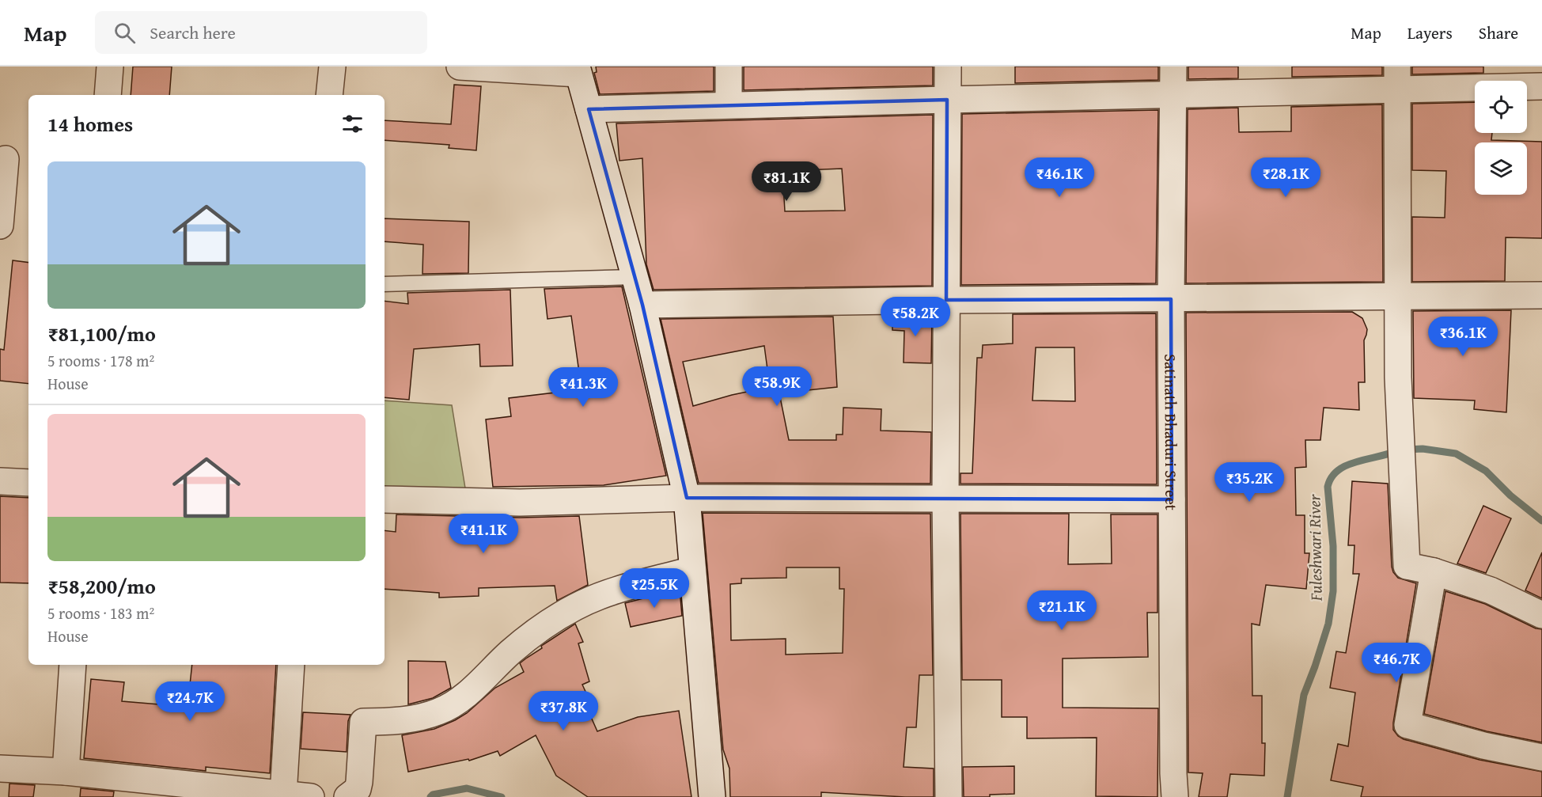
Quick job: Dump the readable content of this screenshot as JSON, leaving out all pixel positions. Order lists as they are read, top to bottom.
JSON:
{
  "streets": {
    "street": ["Satinath Bhaduri Street"]
  },
  "water": ["Fuleshwari River"],
  "page": {
    "header": "Map",
    "search": "Search here",
    "nav": ["Map", "Layers", "Share"],
    "heading": "14 homes",
    "list": [
      {
        "name": "₹81,100/mo",
        "note": "5 rooms · 178 m² · House"
      },
      {
        "name": "₹58,200/mo",
        "note": "5 rooms · 183 m² · House"
      }
    ],
    "price": [
      "₹46.1K",
      "₹28.1K",
      "₹81.1K",
      "₹58.2K",
      "₹36.1K",
      "₹58.9K",
      "₹41.3K",
      "₹35.2K",
      "₹41.1K",
      "₹25.5K",
      "₹21.1K",
      "₹46.7K",
      "₹24.7K",
      "₹37.8K"
    ]
  }
}
